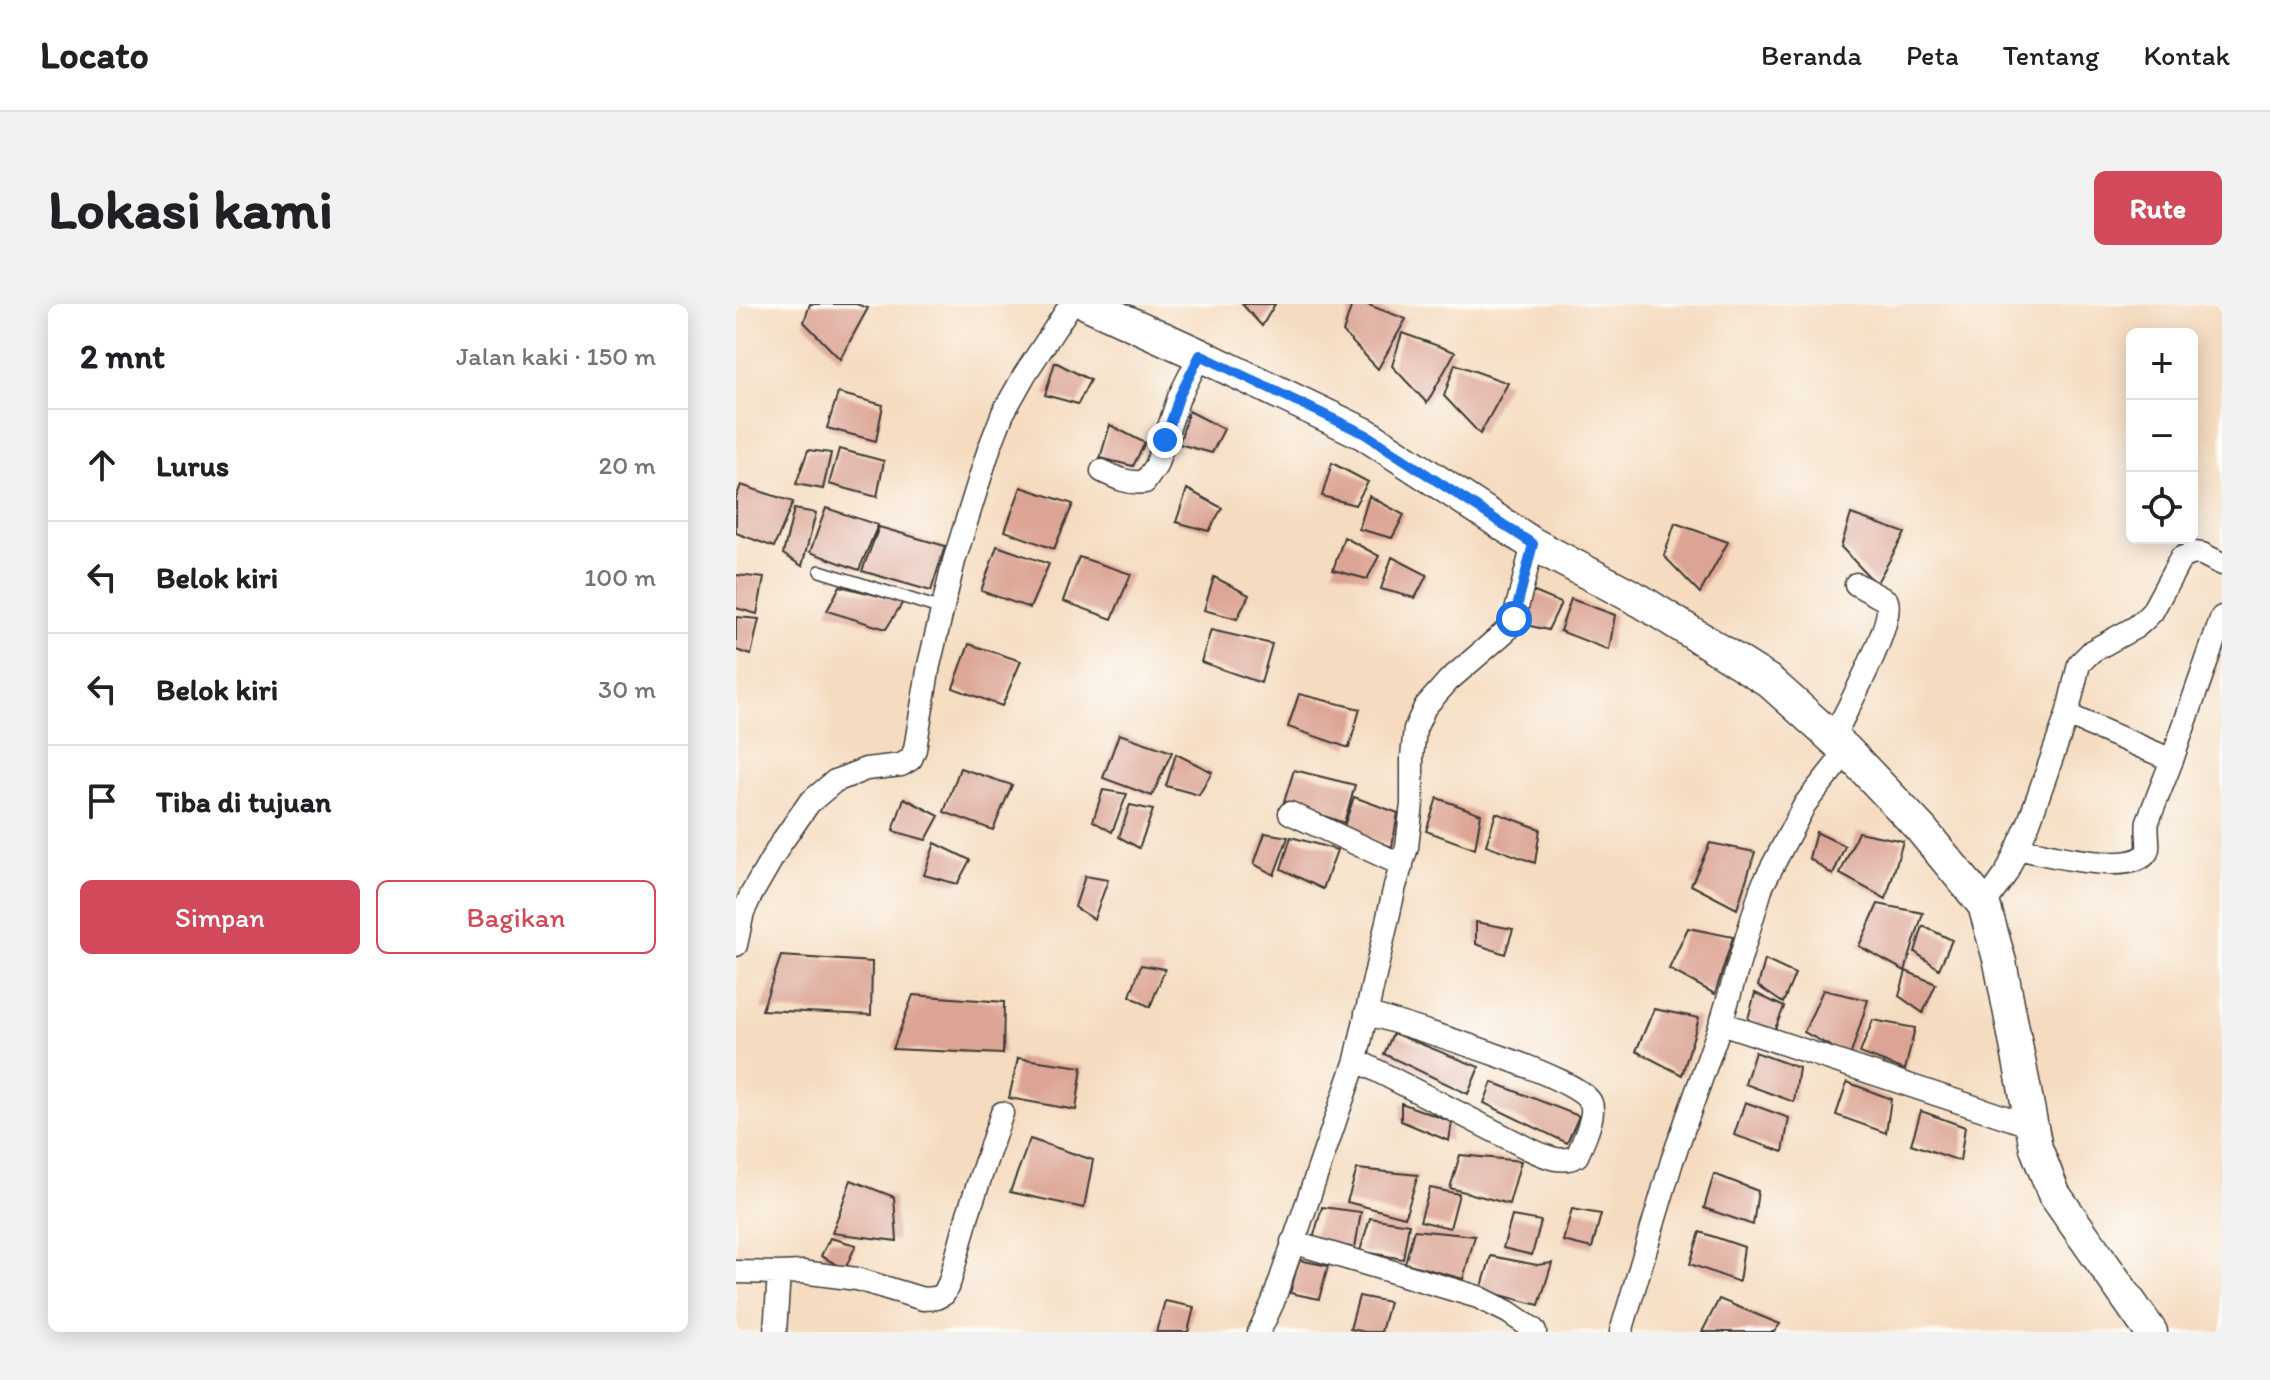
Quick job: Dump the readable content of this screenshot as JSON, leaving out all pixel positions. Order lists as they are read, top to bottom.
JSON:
{
  "page": {
    "header": "Locato",
    "nav": [
      "Beranda",
      "Peta",
      "Tentang",
      "Kontak"
    ],
    "buttons": [
      "Rute",
      ["Simpan", "Bagikan"]
    ],
    "title": "Lokasi kami",
    "heading": ["2 mnt", "Jalan kaki · 150 m"],
    "map_buttons": ["+", "−"],
    "list": [
      ["Lurus", "20 m"],
      ["Belok kiri", "100 m"],
      ["Belok kiri", "30 m"],
      "Tiba di tujuan"
    ]
  }
}
